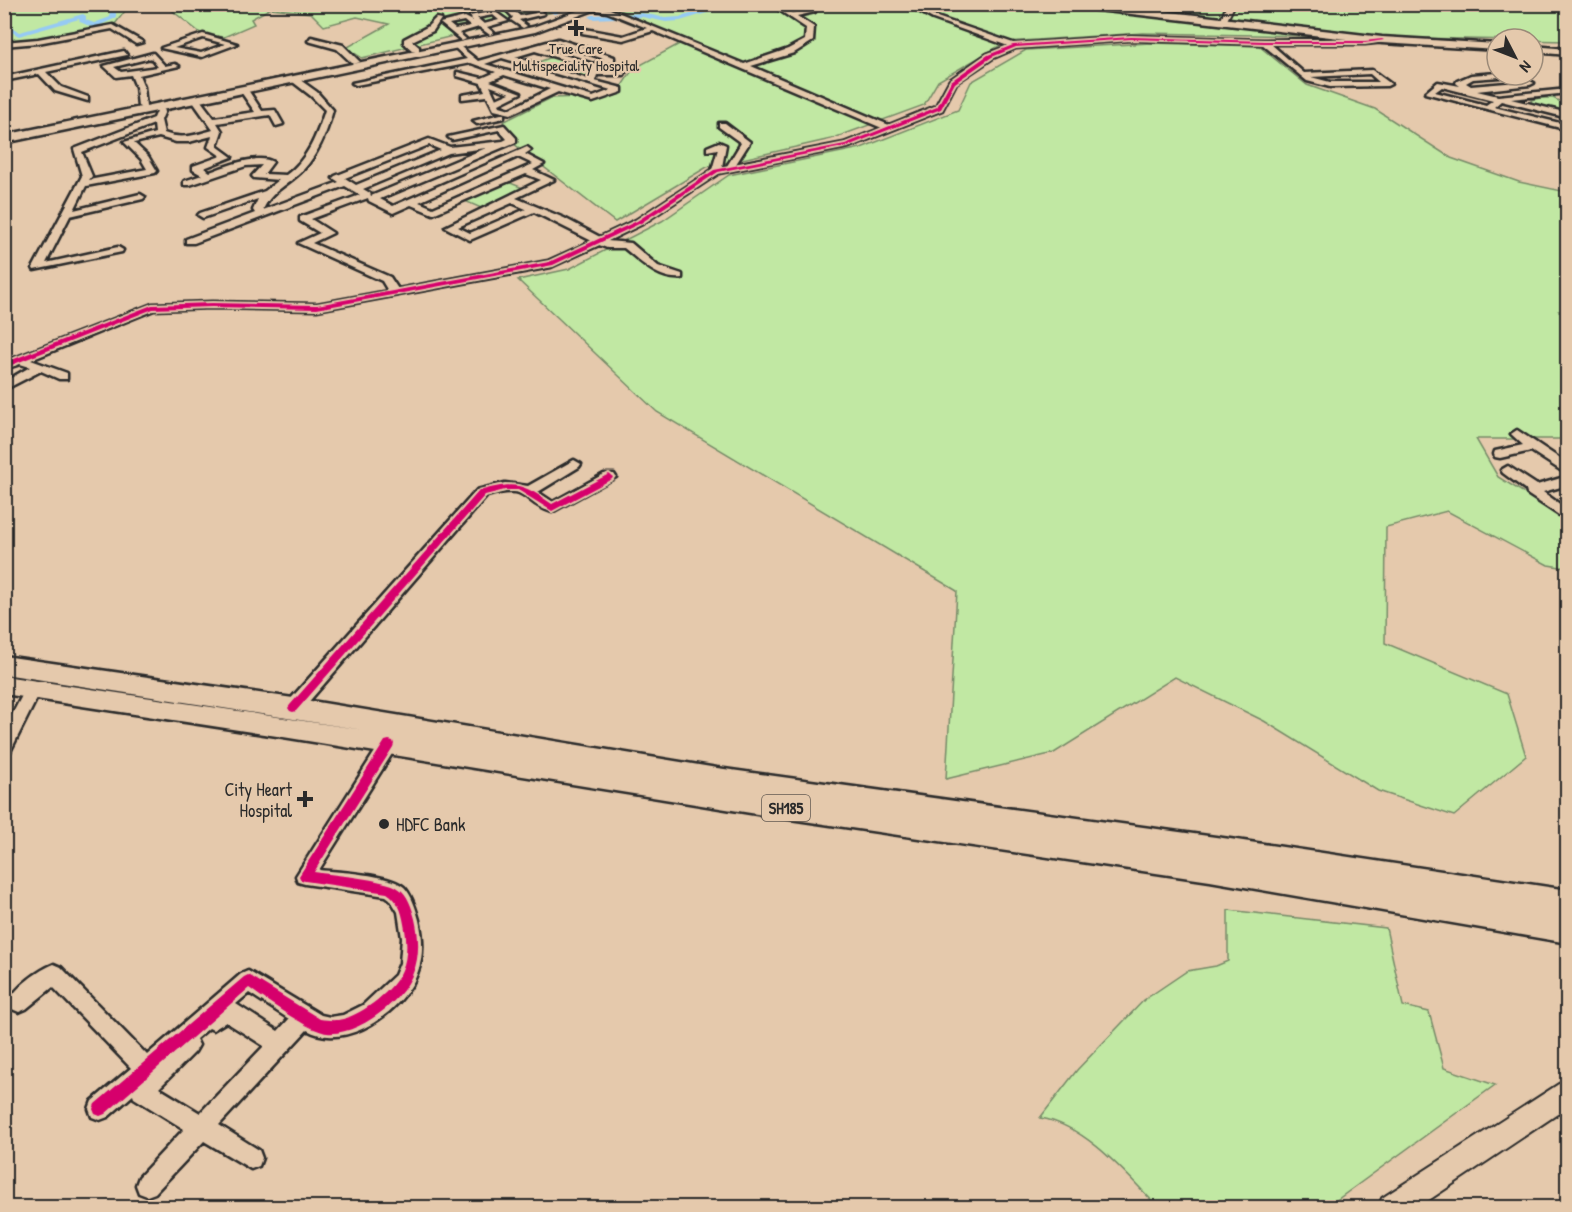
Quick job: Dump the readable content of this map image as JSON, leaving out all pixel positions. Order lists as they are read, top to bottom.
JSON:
{
  "streets": {
    "main road": ["SH185"]
  },
  "places": {
    "health": ["True Care Multispeciality Hospital", "City Heart Hospital"],
    "other": ["HDFC Bank"]
  },
  "north": "bottom right"
}
